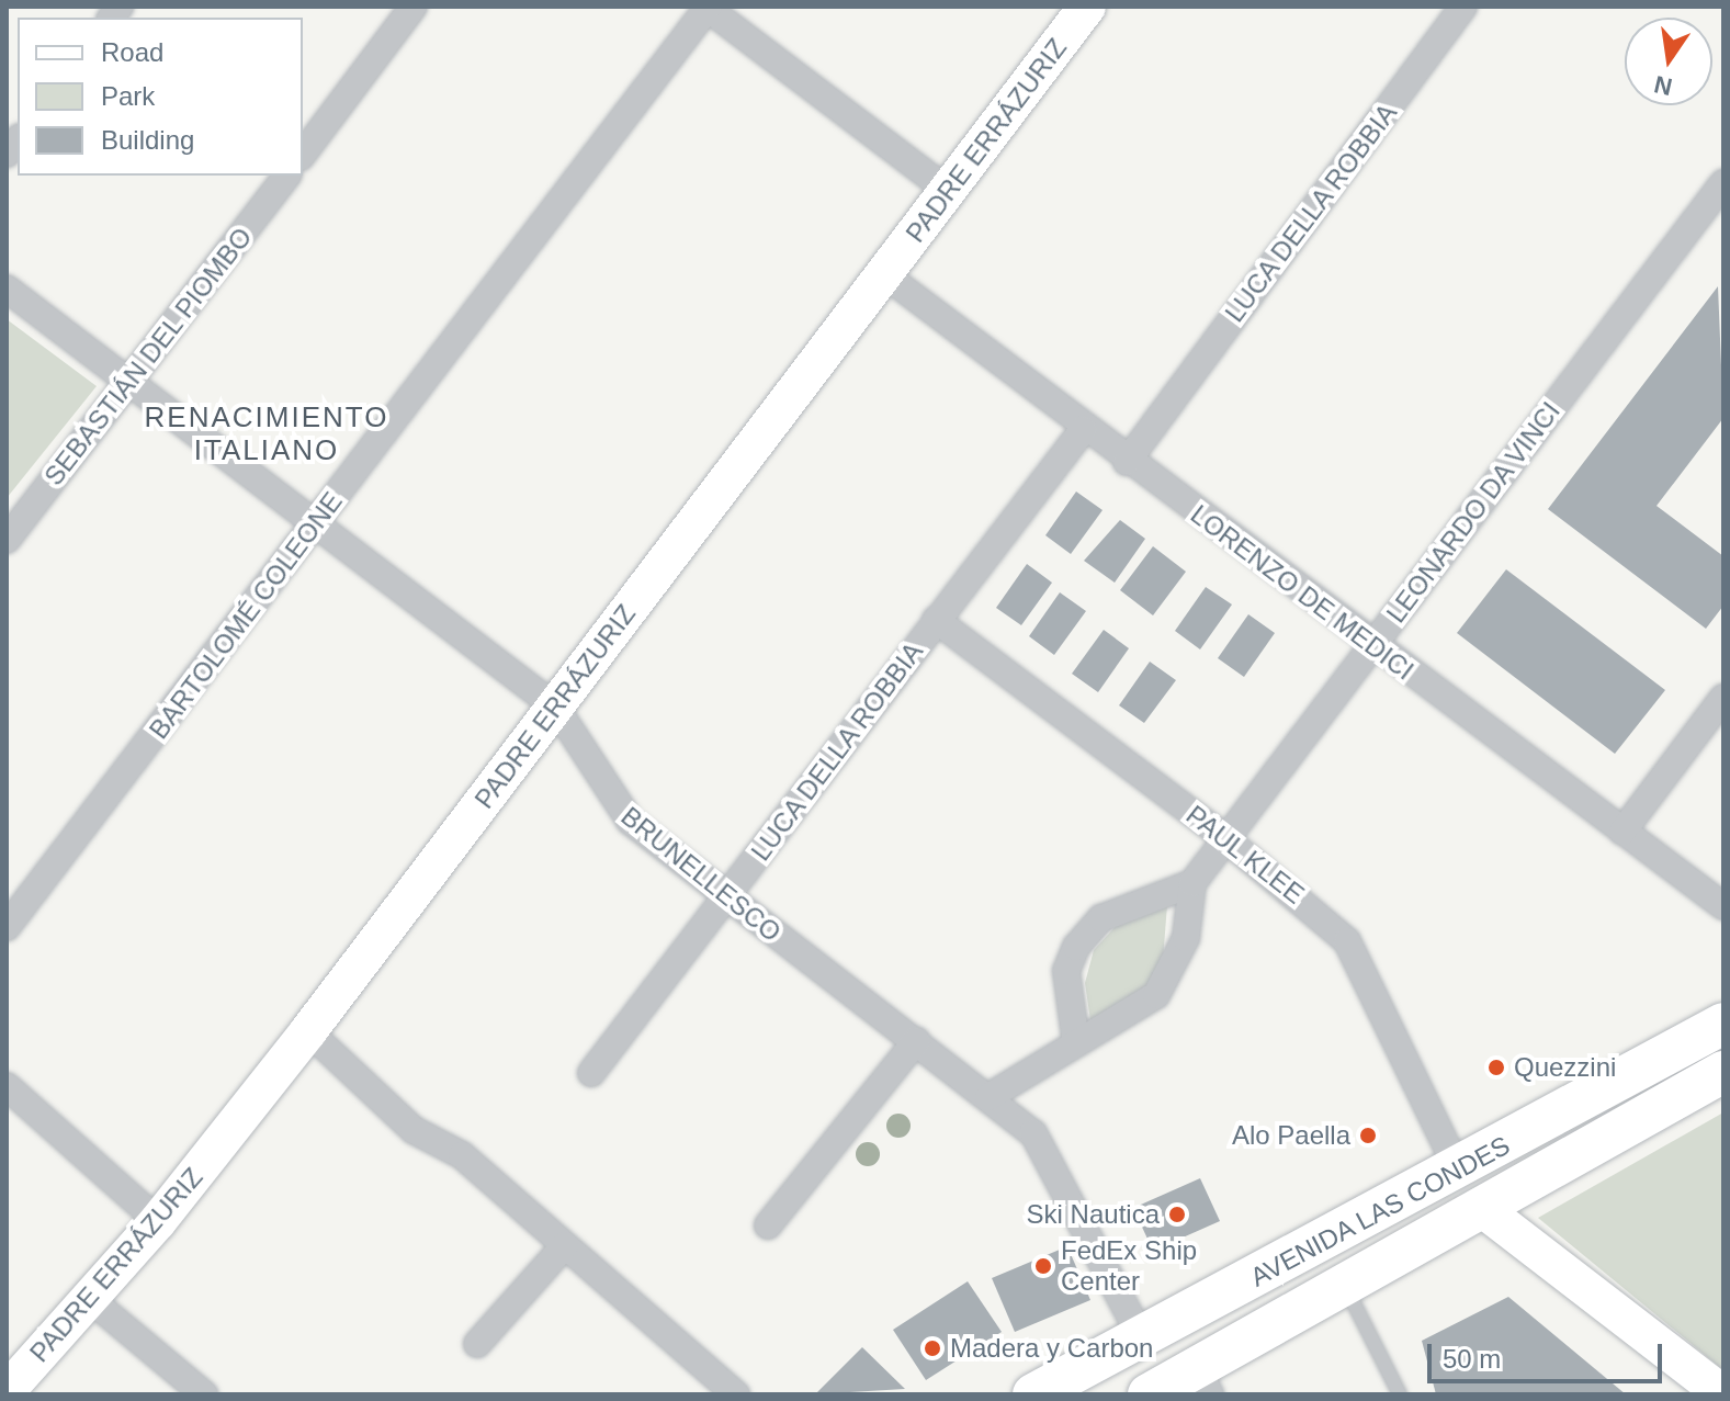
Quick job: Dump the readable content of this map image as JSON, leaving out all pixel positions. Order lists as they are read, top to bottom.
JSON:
{
  "streets": {
    "main road": ["AVENIDA LAS CONDES"],
    "street": [
      "PADRE ERRÁZURIZ",
      "LUCA DELLA ROBBIA",
      "SEBASTIÁN DEL PIOMBO",
      "LEONARDO DA VINCI",
      "LORENZO DE MEDICI",
      "BARTOLOMÉ COLEONE",
      "PAUL KLEE",
      "BRUNELLESCO"
    ]
  },
  "crossings": [
    ["PADRE ERRÁZURIZ", "LORENZO DE MEDICI"],
    ["PADRE ERRÁZURIZ", "BRUNELLESCO"],
    ["LUCA DELLA ROBBIA", "LORENZO DE MEDICI"],
    ["LUCA DELLA ROBBIA", "PAUL KLEE"],
    ["LUCA DELLA ROBBIA", "BRUNELLESCO"],
    ["SEBASTIÁN DEL PIOMBO", "BRUNELLESCO"],
    ["LEONARDO DA VINCI", "LORENZO DE MEDICI"],
    ["LEONARDO DA VINCI", "PAUL KLEE"],
    ["BARTOLOMÉ COLEONE", "BRUNELLESCO"],
    ["PAUL KLEE", "AVENIDA LAS CONDES"],
    ["BRUNELLESCO", "AVENIDA LAS CONDES"]
  ],
  "districts": ["RENACIMIENTO ITALIANO"],
  "places": [
    "Quezzini",
    "Alo Paella",
    "Ski Nautica",
    "FedEx Ship Center",
    "Madera y Carbon"
  ],
  "legend": ["Road", "Park", "Building"],
  "scale_bar": "50 m",
  "north": "bottom"
}
